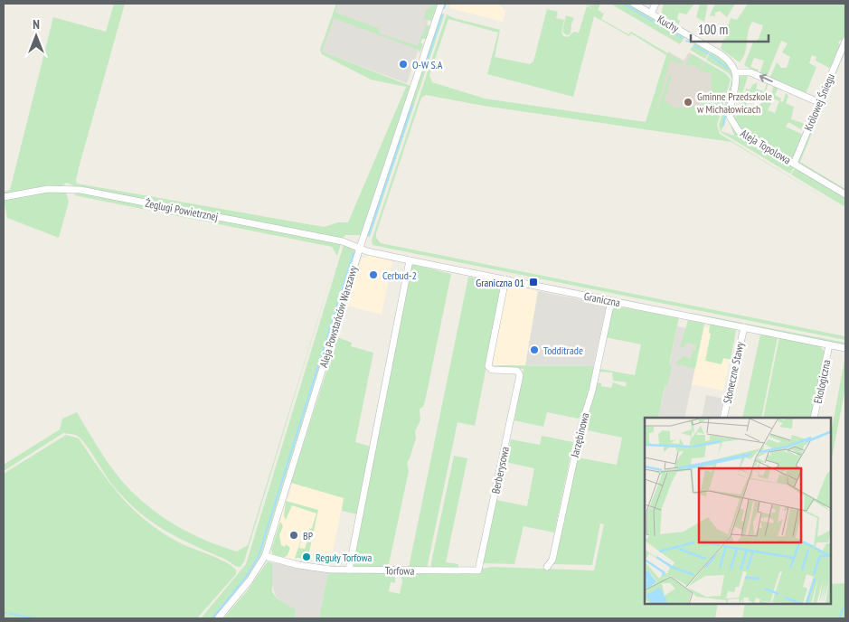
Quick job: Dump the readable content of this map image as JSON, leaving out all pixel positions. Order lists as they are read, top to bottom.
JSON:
{
  "streets": {
    "street": [
      "Kuchy",
      "Królowej Śniegu",
      "Aleja Topolowa",
      "Żeglugi Powietrznej",
      "Graniczna",
      "Aleja Powstańców Warszawy",
      "Słoneczne Stawy",
      "Ekologiczna",
      "Jarzębinowa",
      "Berberysowa",
      "Torfowa"
    ]
  },
  "crossings": [
    ["Kuchy", "Aleja Topolowa"],
    ["Królowej Śniegu", "Aleja Topolowa"],
    ["Żeglugi Powietrznej", "Graniczna"],
    ["Żeglugi Powietrznej", "Aleja Powstańców Warszawy"],
    ["Graniczna", "Aleja Powstańców Warszawy"],
    ["Graniczna", "Słoneczne Stawy"],
    ["Graniczna", "Ekologiczna"],
    ["Graniczna", "Jarzębinowa"],
    ["Graniczna", "Berberysowa"],
    ["Aleja Powstańców Warszawy", "Torfowa"],
    ["Berberysowa", "Torfowa"]
  ],
  "places": {
    "other": [
      "O-W S.A",
      "Gminne Przedszkole w Michałowicach",
      "Cerbud-2",
      "Todditrade",
      "BP",
      "Reguły Torfowa"
    ],
    "transit": ["Graniczna 01"]
  },
  "scale_bar": "100 m",
  "north": "top"
}
